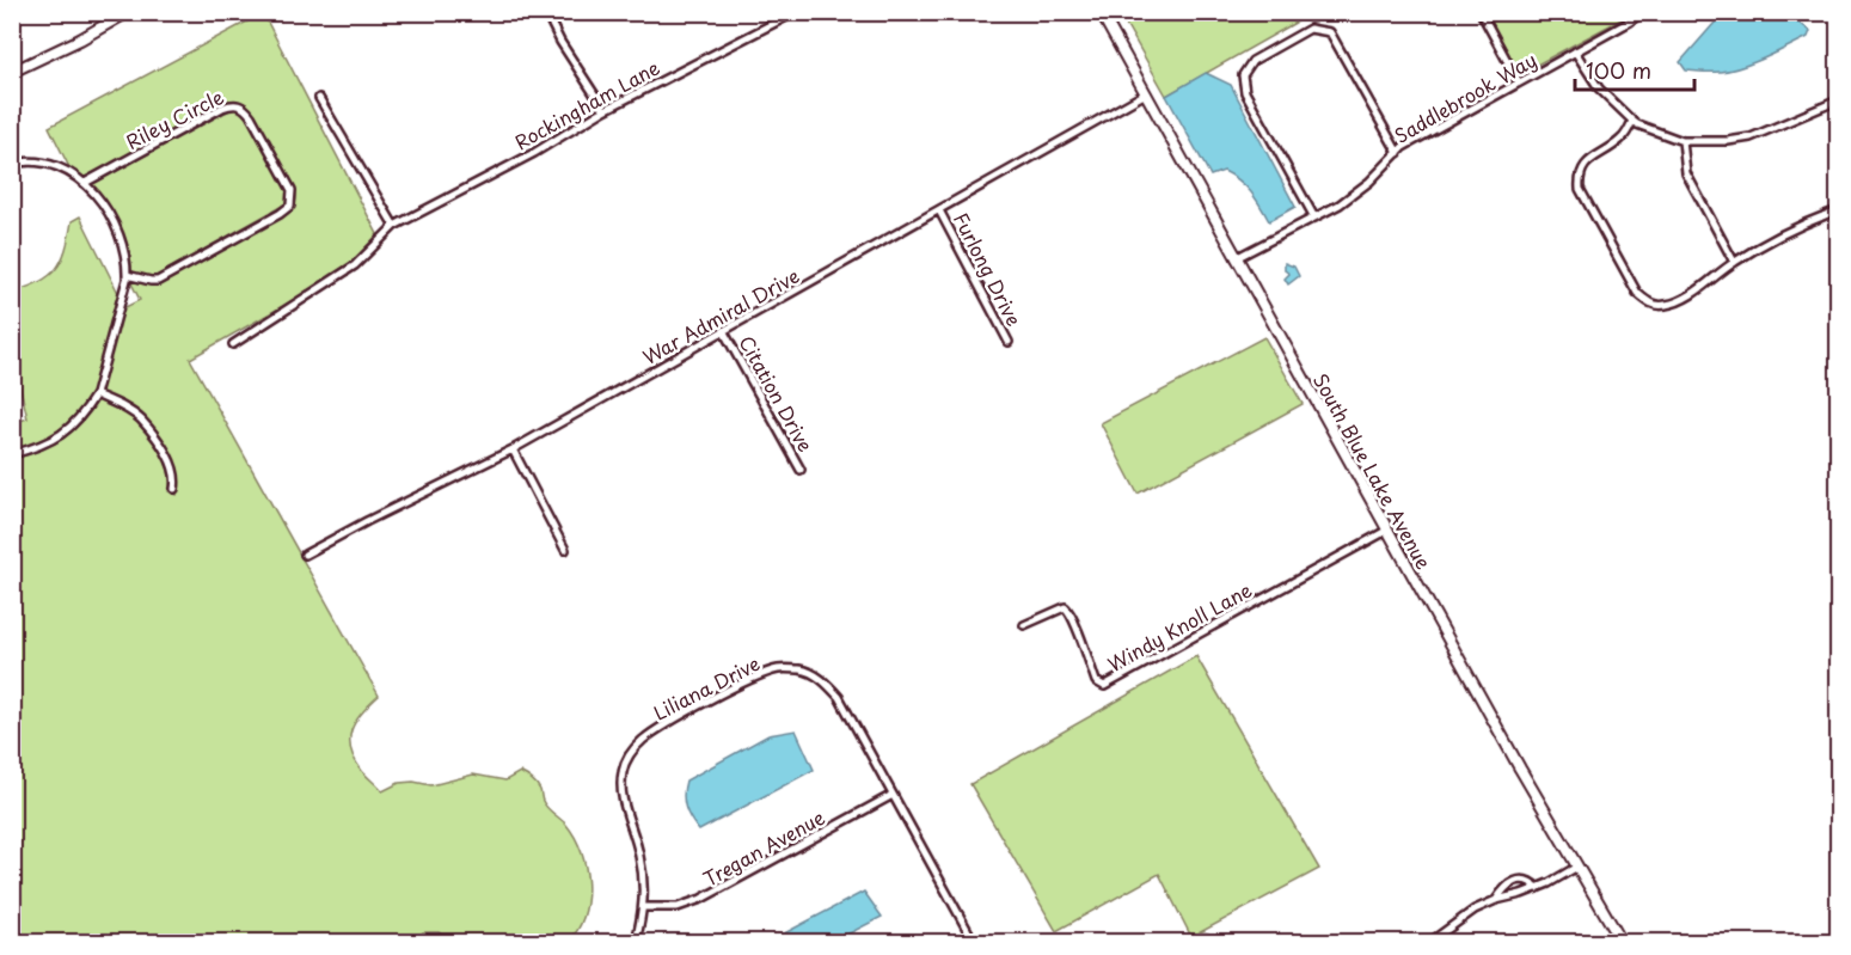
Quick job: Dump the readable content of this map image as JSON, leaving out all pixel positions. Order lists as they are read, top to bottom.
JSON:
{
  "streets": {
    "main road": ["South Blue Lake Avenue"],
    "street": [
      "Saddlebrook Way",
      "Rockingham Lane",
      "Riley Circle",
      "Furlong Drive",
      "War Admiral Drive",
      "Citation Drive",
      "Windy Knoll Lane",
      "Liliana Drive",
      "Tregan Avenue"
    ]
  },
  "crossings": [
    ["Saddlebrook Way", "South Blue Lake Avenue"],
    ["Furlong Drive", "War Admiral Drive"],
    ["War Admiral Drive", "Citation Drive"],
    ["War Admiral Drive", "South Blue Lake Avenue"],
    ["South Blue Lake Avenue", "Windy Knoll Lane"],
    ["Liliana Drive", "Tregan Avenue"]
  ],
  "scale_bar": "100 m"
}
